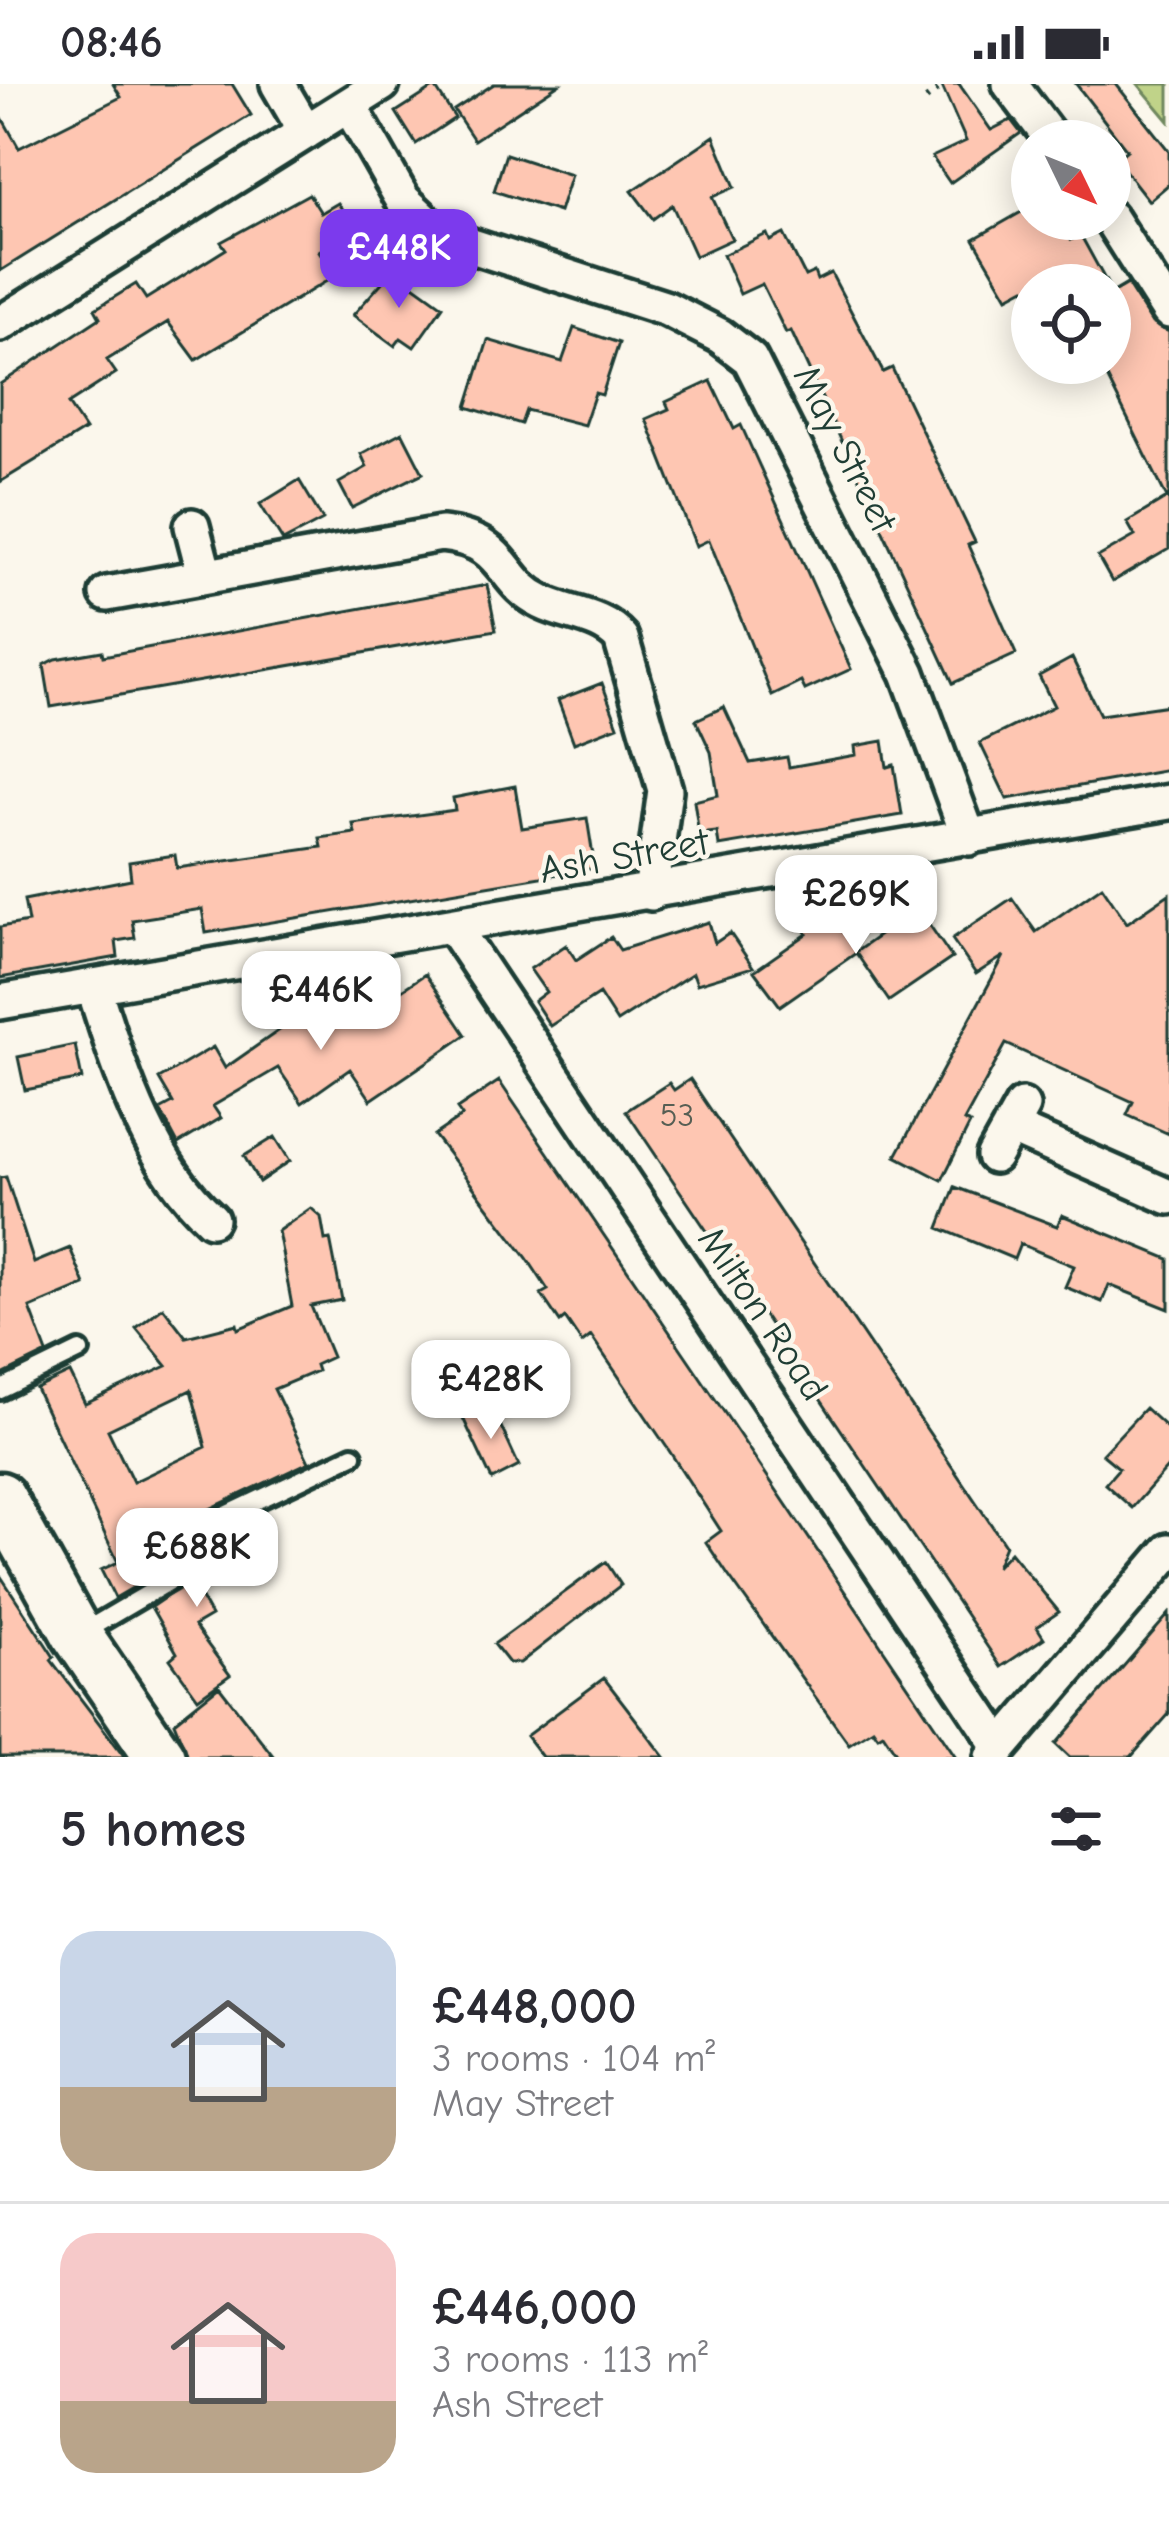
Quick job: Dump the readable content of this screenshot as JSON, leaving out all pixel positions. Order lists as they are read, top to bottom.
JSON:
{
  "streets": {
    "street": ["May Street", "Ash Street", "Milton Road"]
  },
  "crossings": [
    ["May Street", "Ash Street"],
    ["Ash Street", "Milton Road"]
  ],
  "house_numbers": ["53"],
  "north": "bottom right",
  "page": {
    "status": "08:46",
    "price": [
      "£448K",
      "£269K",
      "£446K",
      "£428K",
      "£688K"
    ],
    "heading": "5 homes",
    "list": [
      {
        "name": "£448,000",
        "note": "3 rooms · 104 m² · May Street"
      },
      {
        "name": "£446,000",
        "note": "3 rooms · 113 m² · Ash Street"
      }
    ]
  }
}
